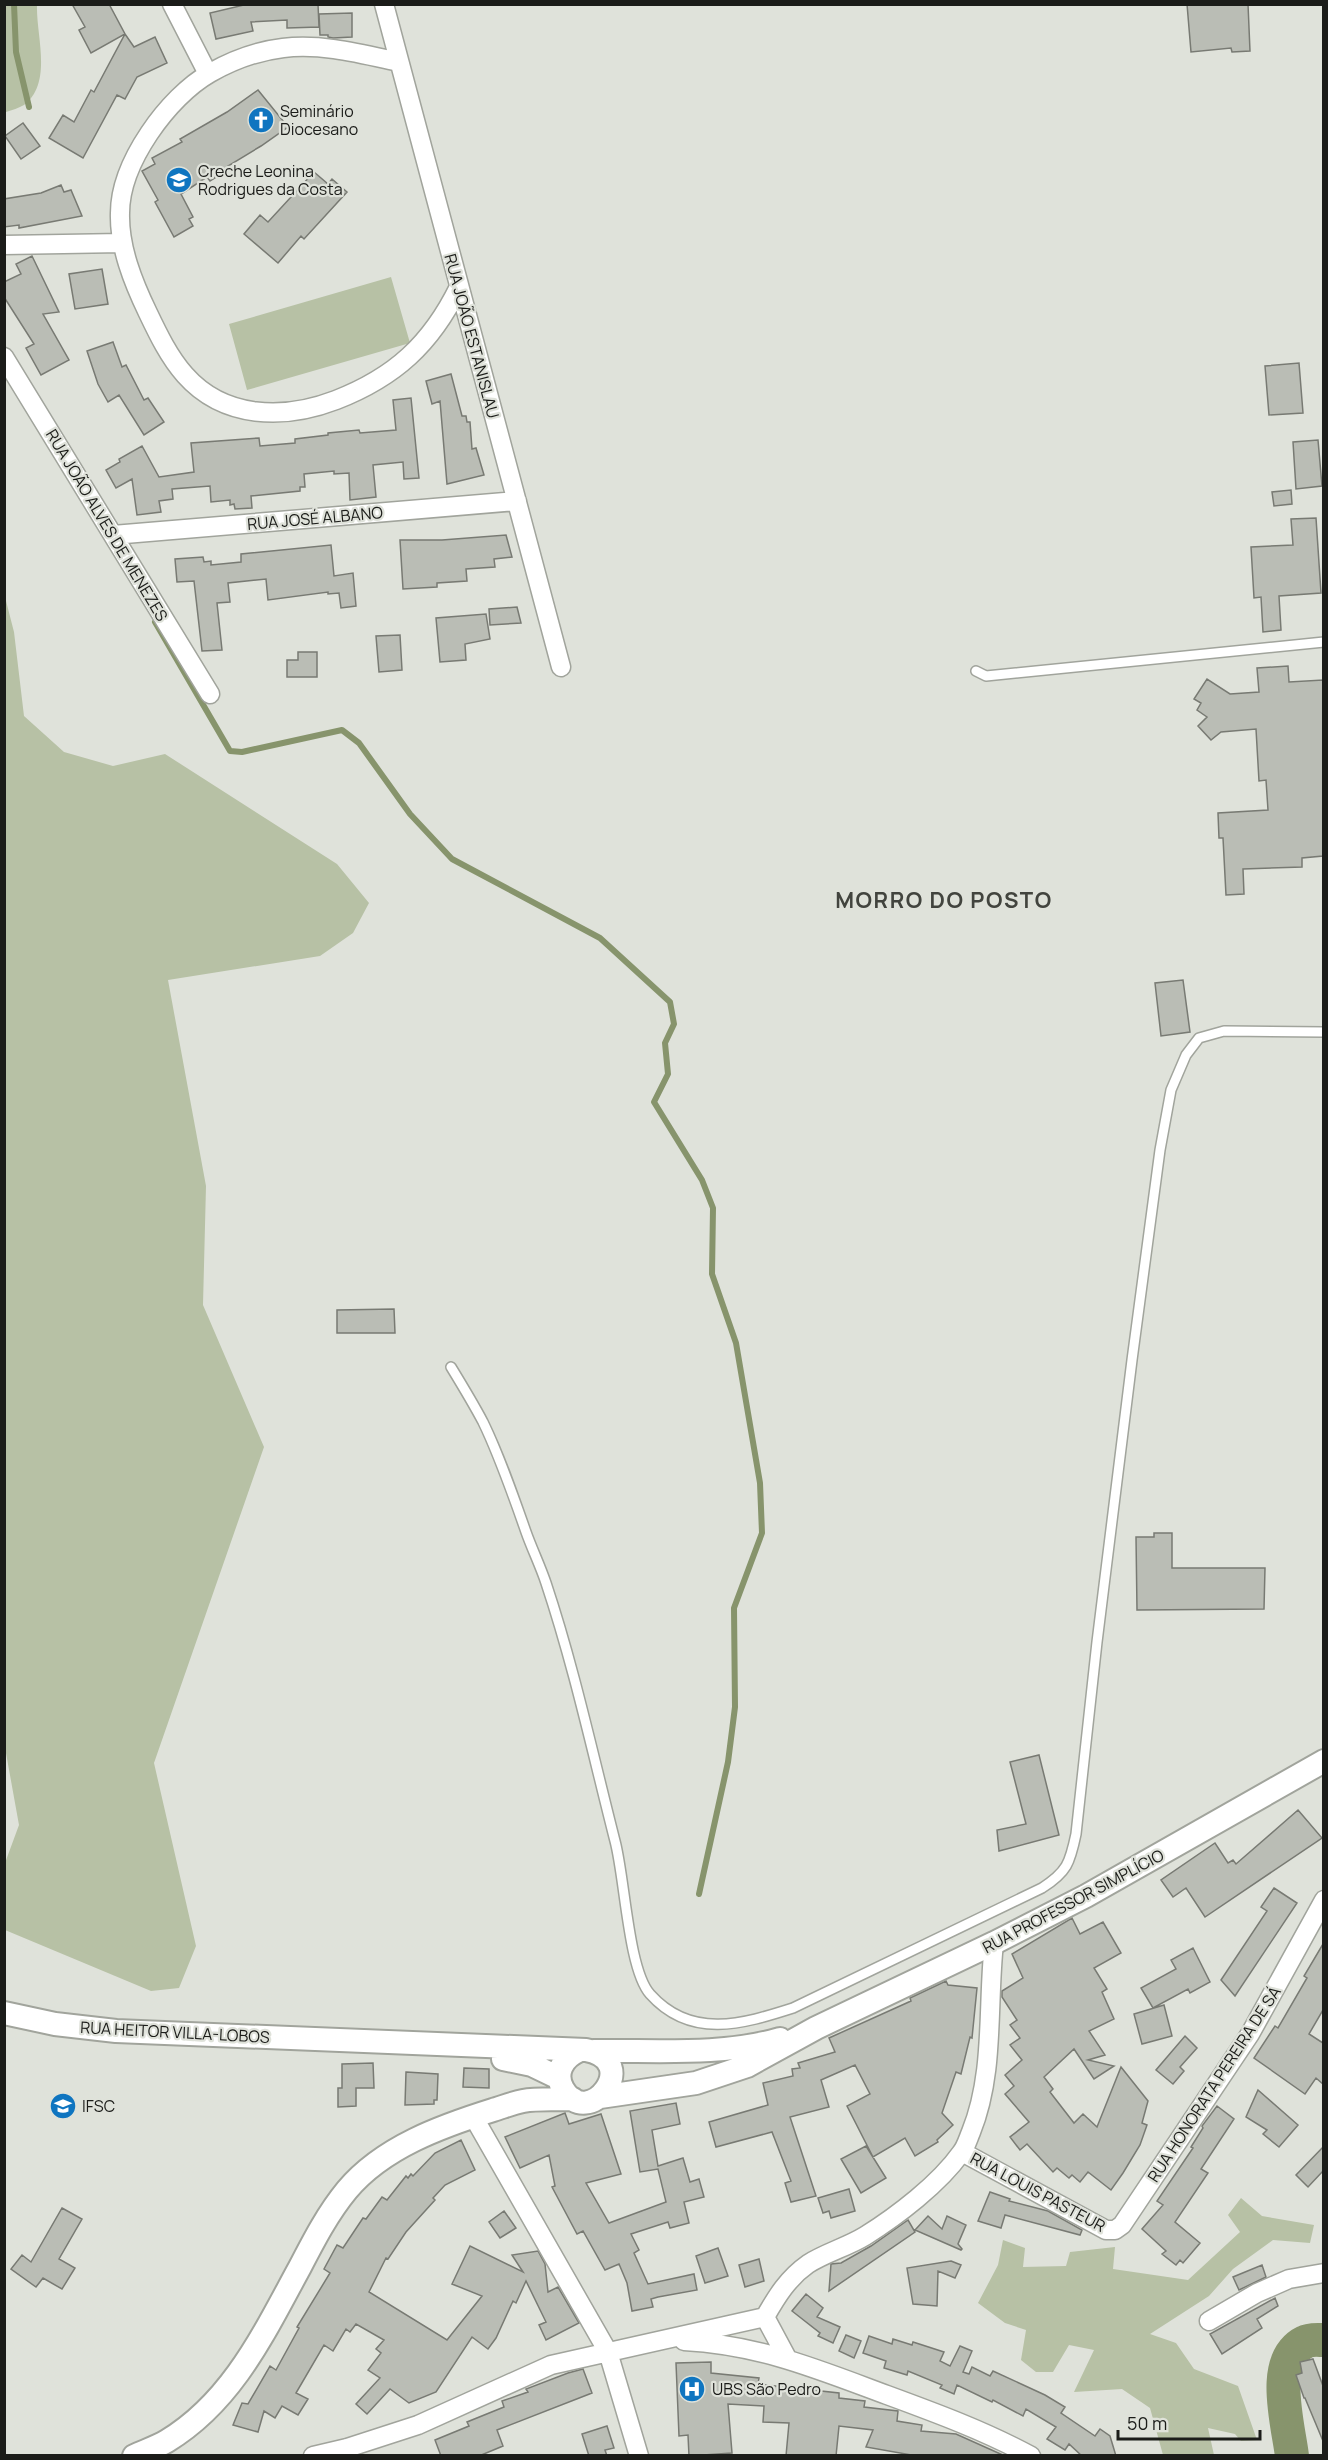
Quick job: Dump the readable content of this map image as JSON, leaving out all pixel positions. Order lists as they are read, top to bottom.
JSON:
{
  "streets": {
    "street": [
      "RUA JOÃO ESTANISLAU",
      "RUA JOSÉ ALBANO",
      "RUA JOÃO ALVES DE MENEZES",
      "RUA PROFESSOR SIMPLÍCIO",
      "RUA HEITOR VILLA-LOBOS",
      "RUA HONORATA PEREIRA DE SÁ",
      "RUA LOUIS PASTEUR"
    ]
  },
  "crossings": [
    ["RUA JOÃO ESTANISLAU", "RUA JOSÉ ALBANO"],
    ["RUA JOSÉ ALBANO", "RUA JOÃO ALVES DE MENEZES"],
    ["RUA PROFESSOR SIMPLÍCIO", "RUA HEITOR VILLA-LOBOS"],
    ["RUA HONORATA PEREIRA DE SÁ", "RUA LOUIS PASTEUR"]
  ],
  "districts": ["MORRO DO POSTO"],
  "places": {
    "church": ["Seminário Diocesano"],
    "school or university": ["Creche Leonina Rodrigues da Costa", "IFSC"],
    "hospital": ["UBS São Pedro"]
  },
  "scale_bar": "50 m"
}
